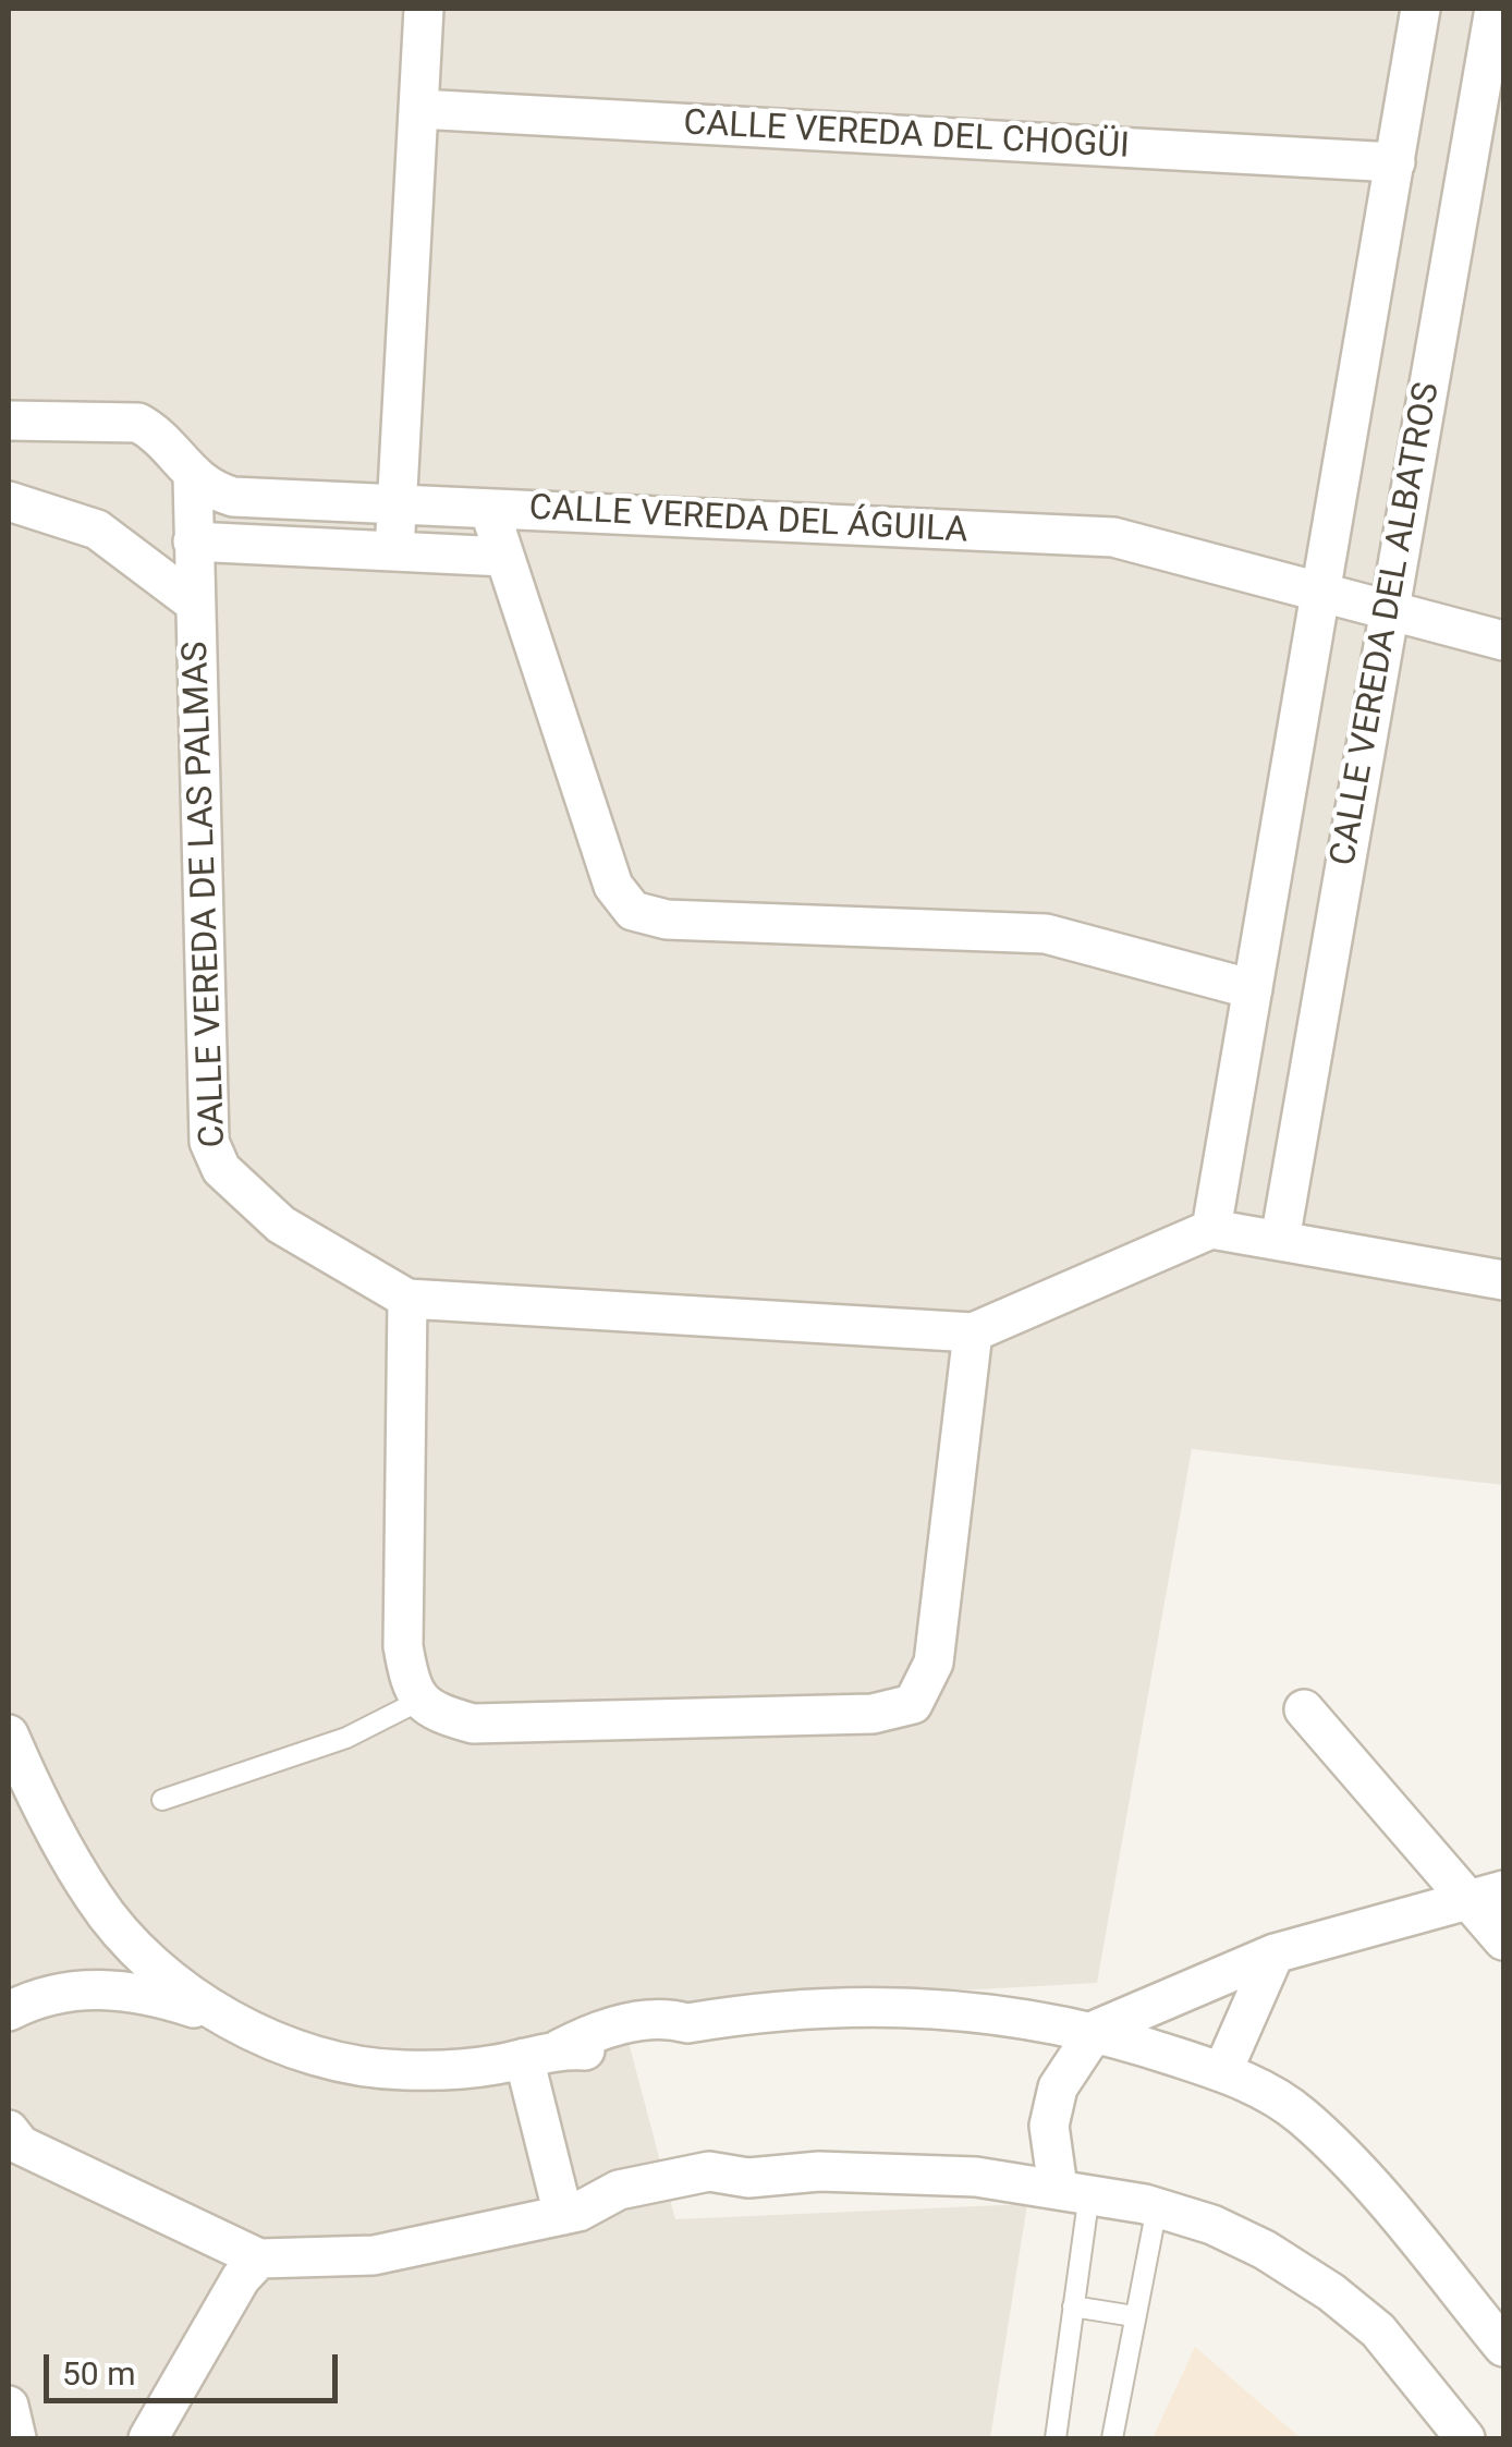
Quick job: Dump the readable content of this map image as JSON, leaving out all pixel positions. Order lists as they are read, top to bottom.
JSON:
{
  "streets": {
    "street": [
      "CALLE VEREDA DEL CHOGÜI",
      "CALLE VEREDA DEL ÁGUILA",
      "CALLE VEREDA DEL ALBATROS",
      "CALLE VEREDA DE LAS PALMAS"
    ]
  },
  "crossings": [
    ["CALLE VEREDA DEL CHOGÜI", "CALLE VEREDA DEL ALBATROS"],
    ["CALLE VEREDA DEL ÁGUILA", "CALLE VEREDA DEL ALBATROS"],
    ["CALLE VEREDA DEL ÁGUILA", "CALLE VEREDA DE LAS PALMAS"]
  ],
  "scale_bar": "50 m"
}
